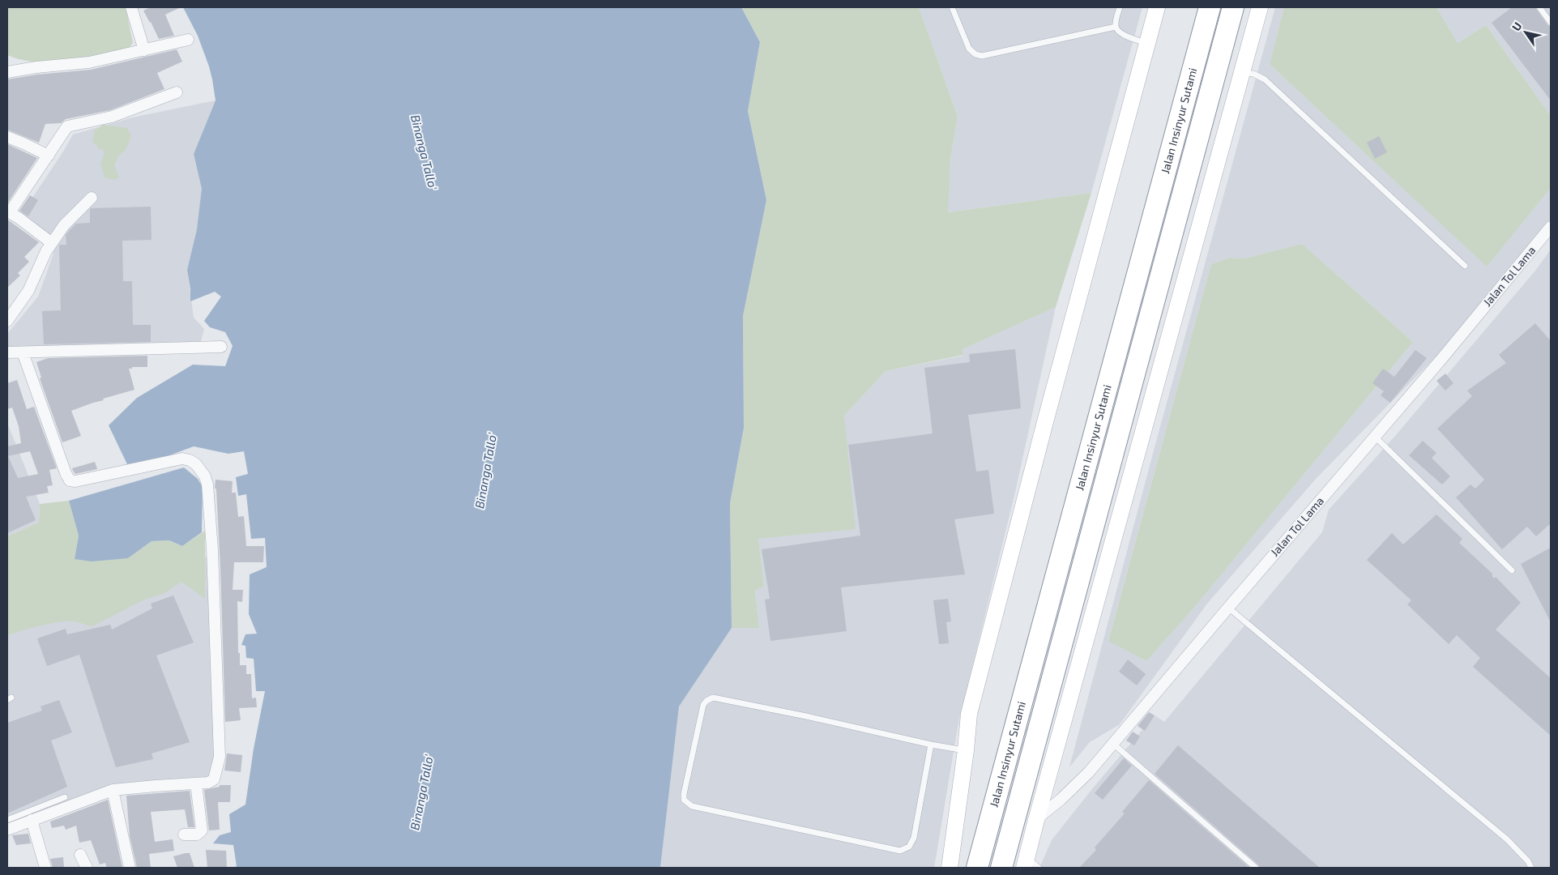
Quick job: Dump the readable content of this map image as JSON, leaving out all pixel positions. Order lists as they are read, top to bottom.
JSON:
{
  "streets": {
    "highway": ["Jalan Insinyur Sutami"],
    "street": ["Jalan Tol Lama"]
  },
  "water": ["Binanga Tallo'"],
  "north": "top left"
}
